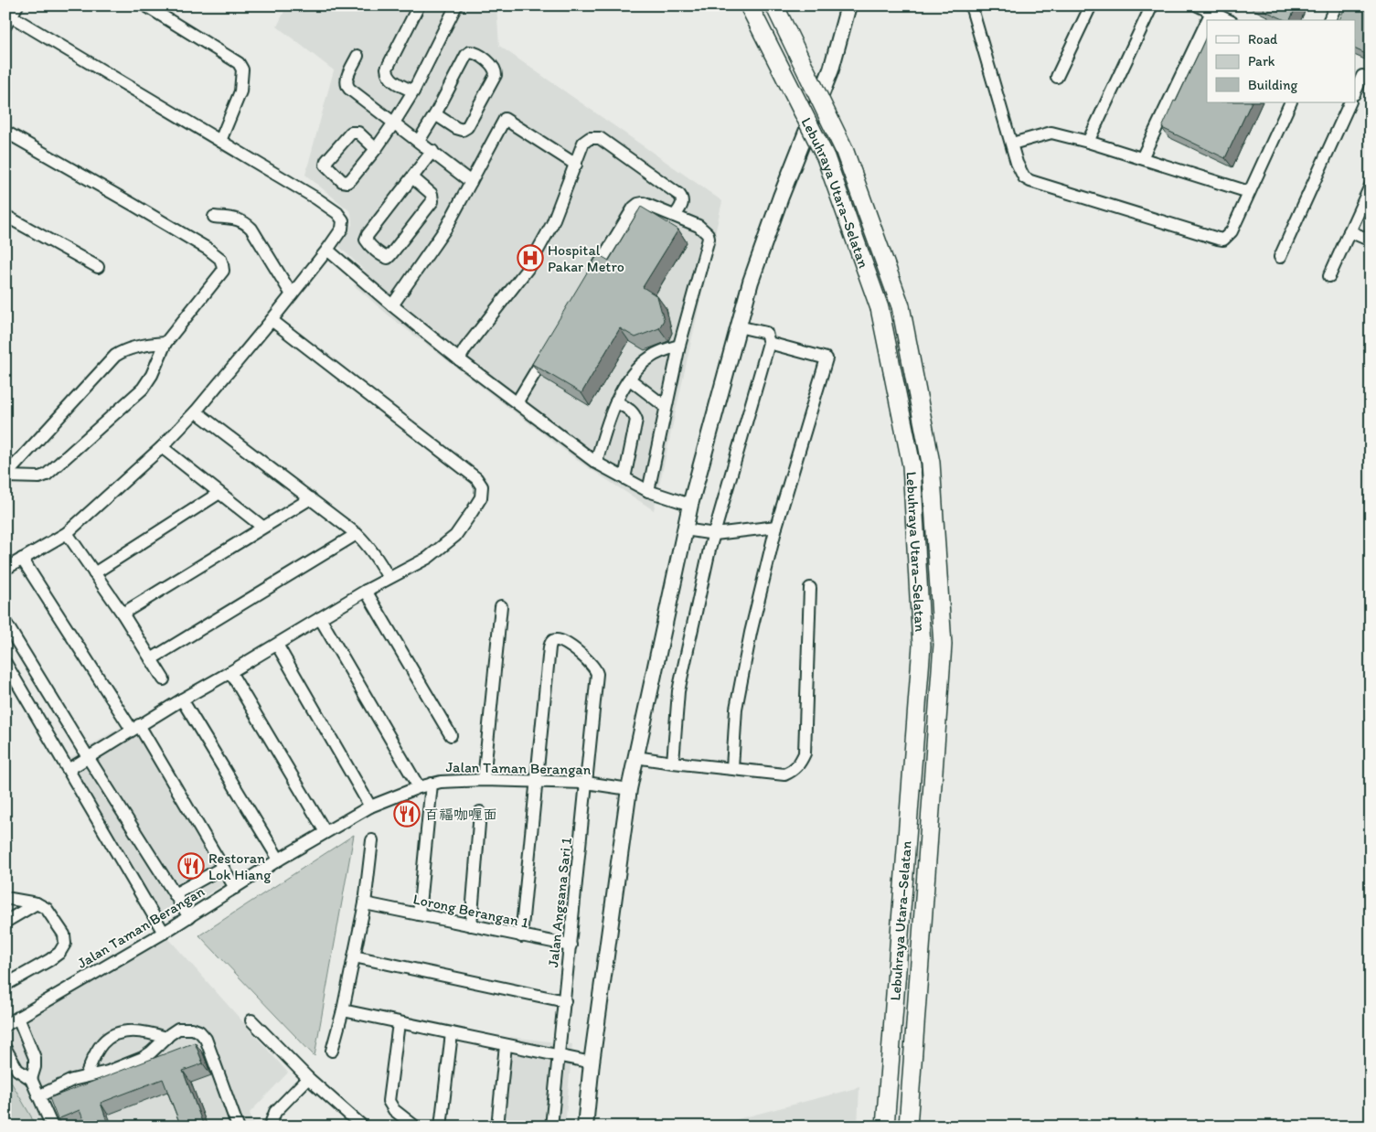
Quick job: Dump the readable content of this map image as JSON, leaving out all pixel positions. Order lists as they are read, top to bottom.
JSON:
{
  "streets": {
    "highway": ["Lebuhraya Utara–Selatan"],
    "street": ["Jalan Taman Berangan", "Jalan Angsana Sari 1", "Lorong Berangan 1"]
  },
  "crossings": [
    ["Jalan Taman Berangan", "Jalan Angsana Sari 1"],
    ["Jalan Angsana Sari 1", "Lorong Berangan 1"]
  ],
  "places": {
    "hospital": ["Hospital Pakar Metro"],
    "restaurant": ["百福咖喱面", "Restoran Lok Hiang"]
  },
  "legend": ["Road", "Park", "Building"]
}
